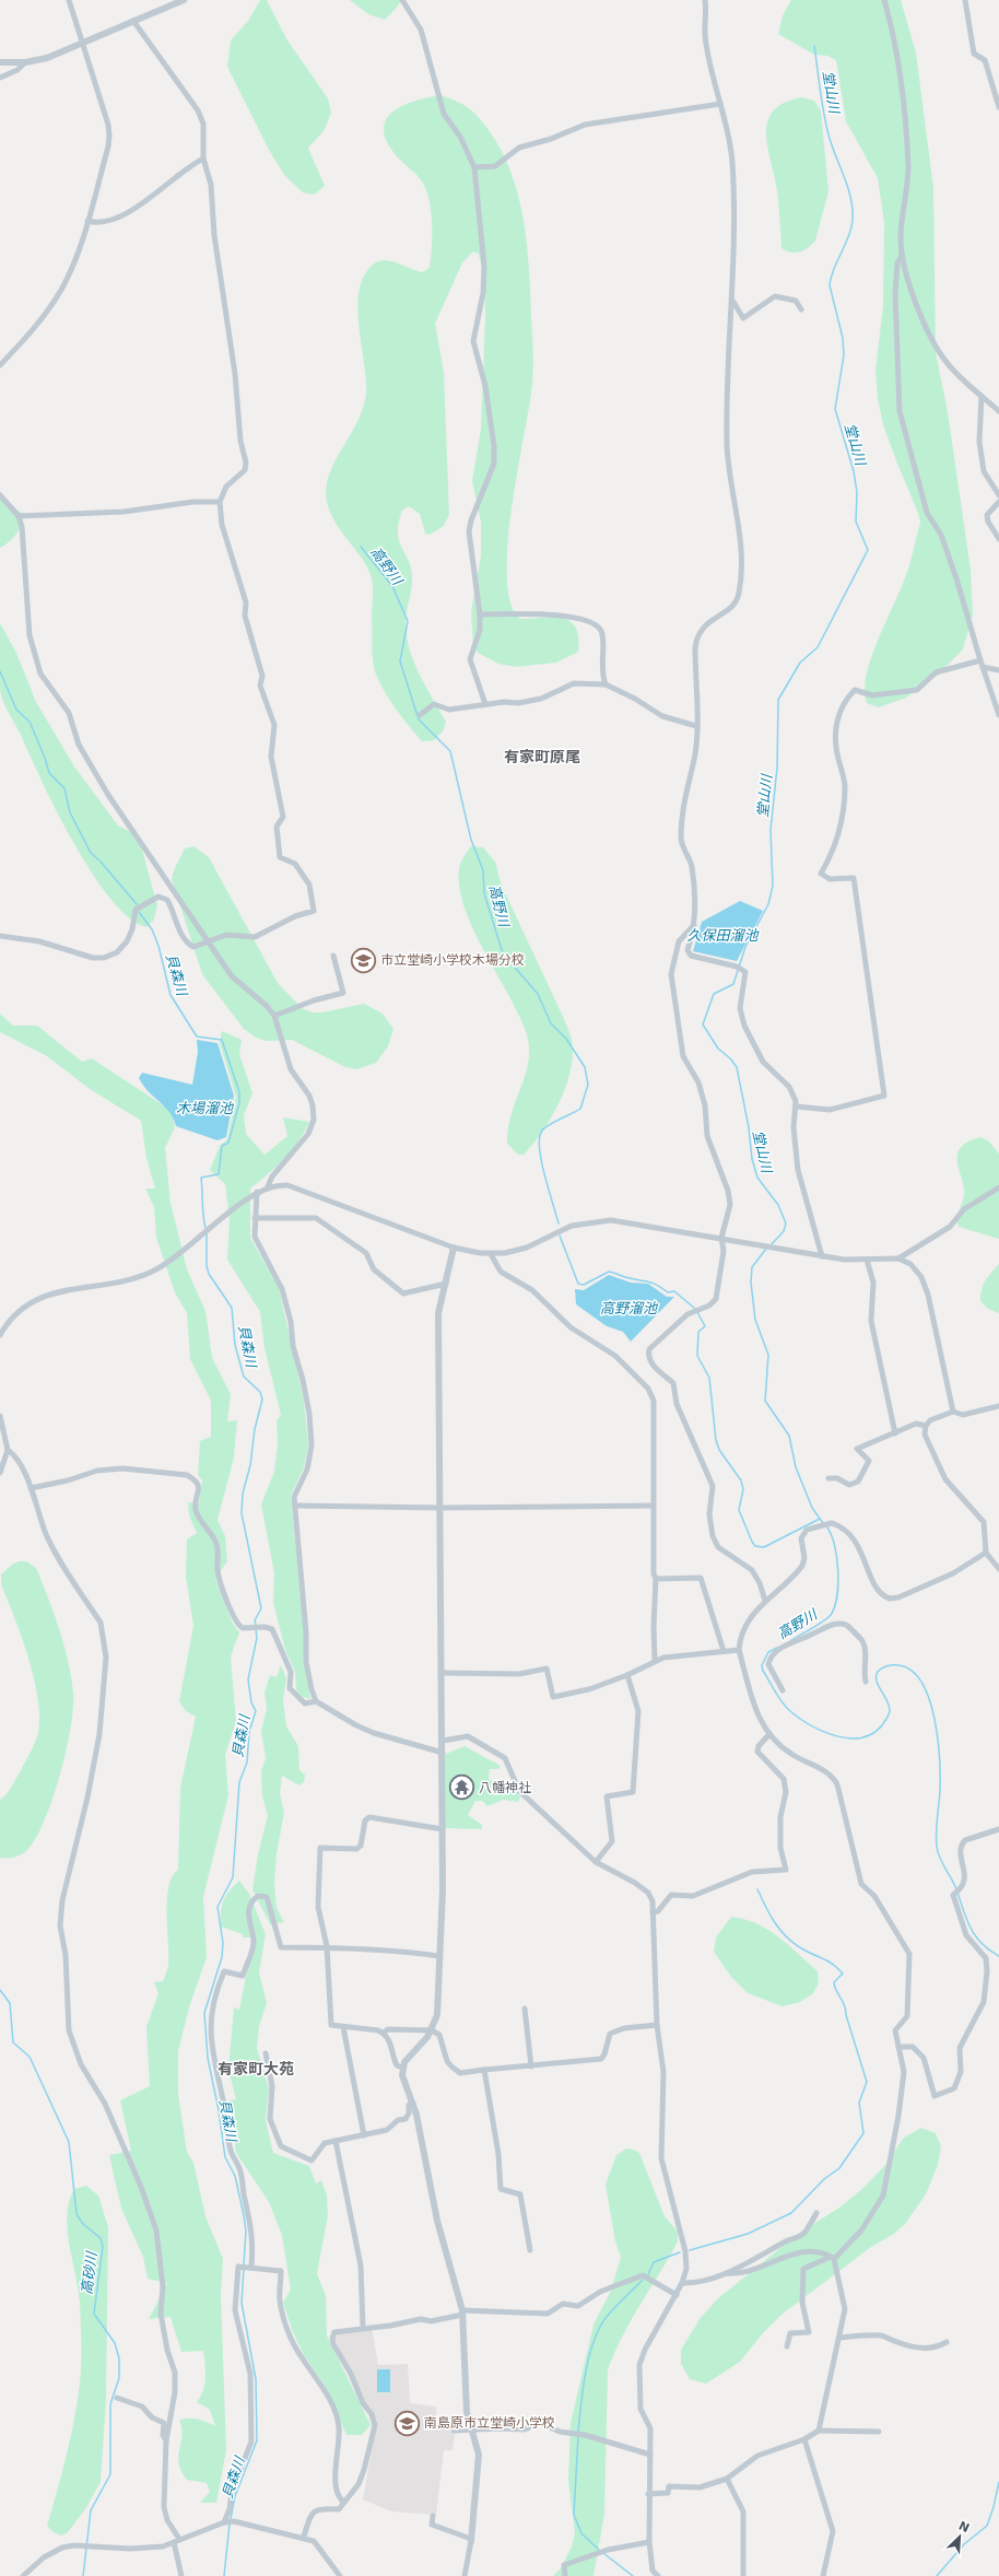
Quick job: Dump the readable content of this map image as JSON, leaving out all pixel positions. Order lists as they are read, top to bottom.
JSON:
{
  "districts": ["有家町原尾", "有家町大苑"],
  "water": [
    "堂山川",
    "高野川",
    "久保田溜池",
    "貝森川",
    "木場溜池",
    "高野溜池",
    "高砂川"
  ],
  "places": {
    "school or university": ["市立堂崎小学校木場分校", "南島原市立堂崎小学校"],
    "temple": ["八幡神社"]
  },
  "north": "top right"
}
